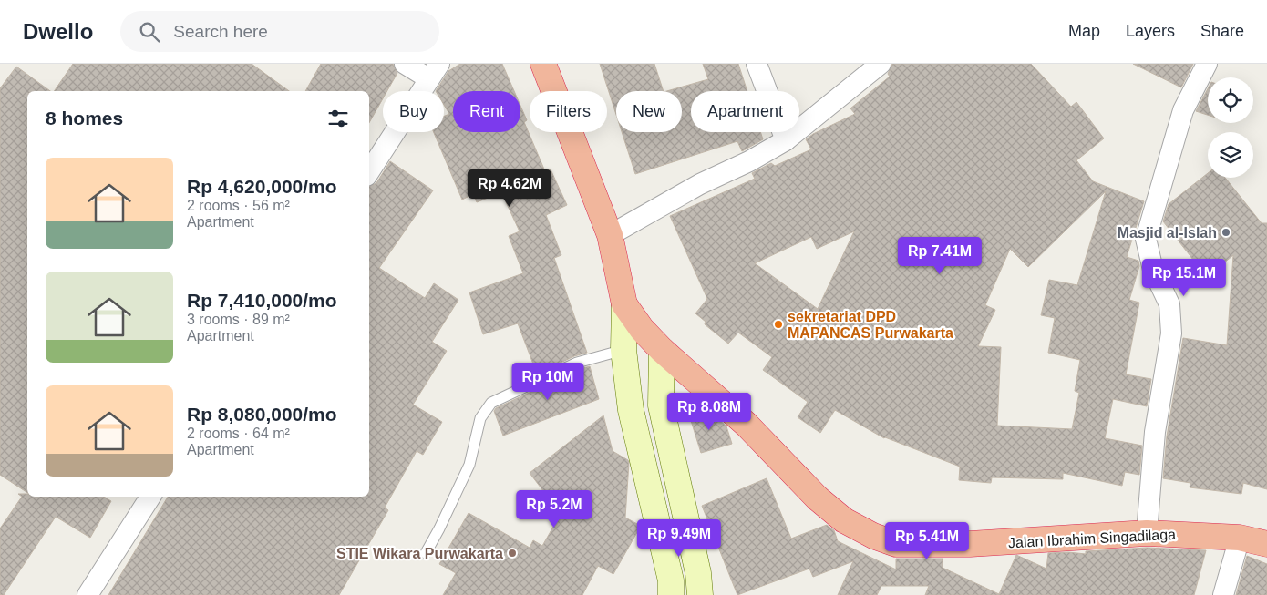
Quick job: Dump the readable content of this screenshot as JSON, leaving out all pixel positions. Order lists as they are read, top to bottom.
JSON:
{
  "streets": {
    "highway": ["Jalan Ibrahim Singadilaga"]
  },
  "places": ["Masjid al-Islah", "sekretariat DPD MAPANCAS Purwakarta", "STIE Wikara Purwakarta"],
  "page": {
    "header": "Dwello",
    "search": "Search here",
    "nav": ["Map", "Layers", "Share"],
    "chip": [
      "Buy",
      "Rent",
      "Filters",
      "New",
      "Apartment"
    ],
    "heading": "8 homes",
    "list": [
      {
        "name": "Rp 4,620,000/mo",
        "note": "2 rooms · 56 m² · Apartment"
      },
      {
        "name": "Rp 7,410,000/mo",
        "note": "3 rooms · 89 m² · Apartment"
      },
      {
        "name": "Rp 8,080,000/mo",
        "note": "2 rooms · 64 m² · Apartment"
      }
    ],
    "price": [
      "Rp 4.62M",
      "Rp 7.41M",
      "Rp 15.1M",
      "Rp 10M",
      "Rp 8.08M",
      "Rp 5.2M",
      "Rp 9.49M",
      "Rp 5.41M"
    ]
  }
}
